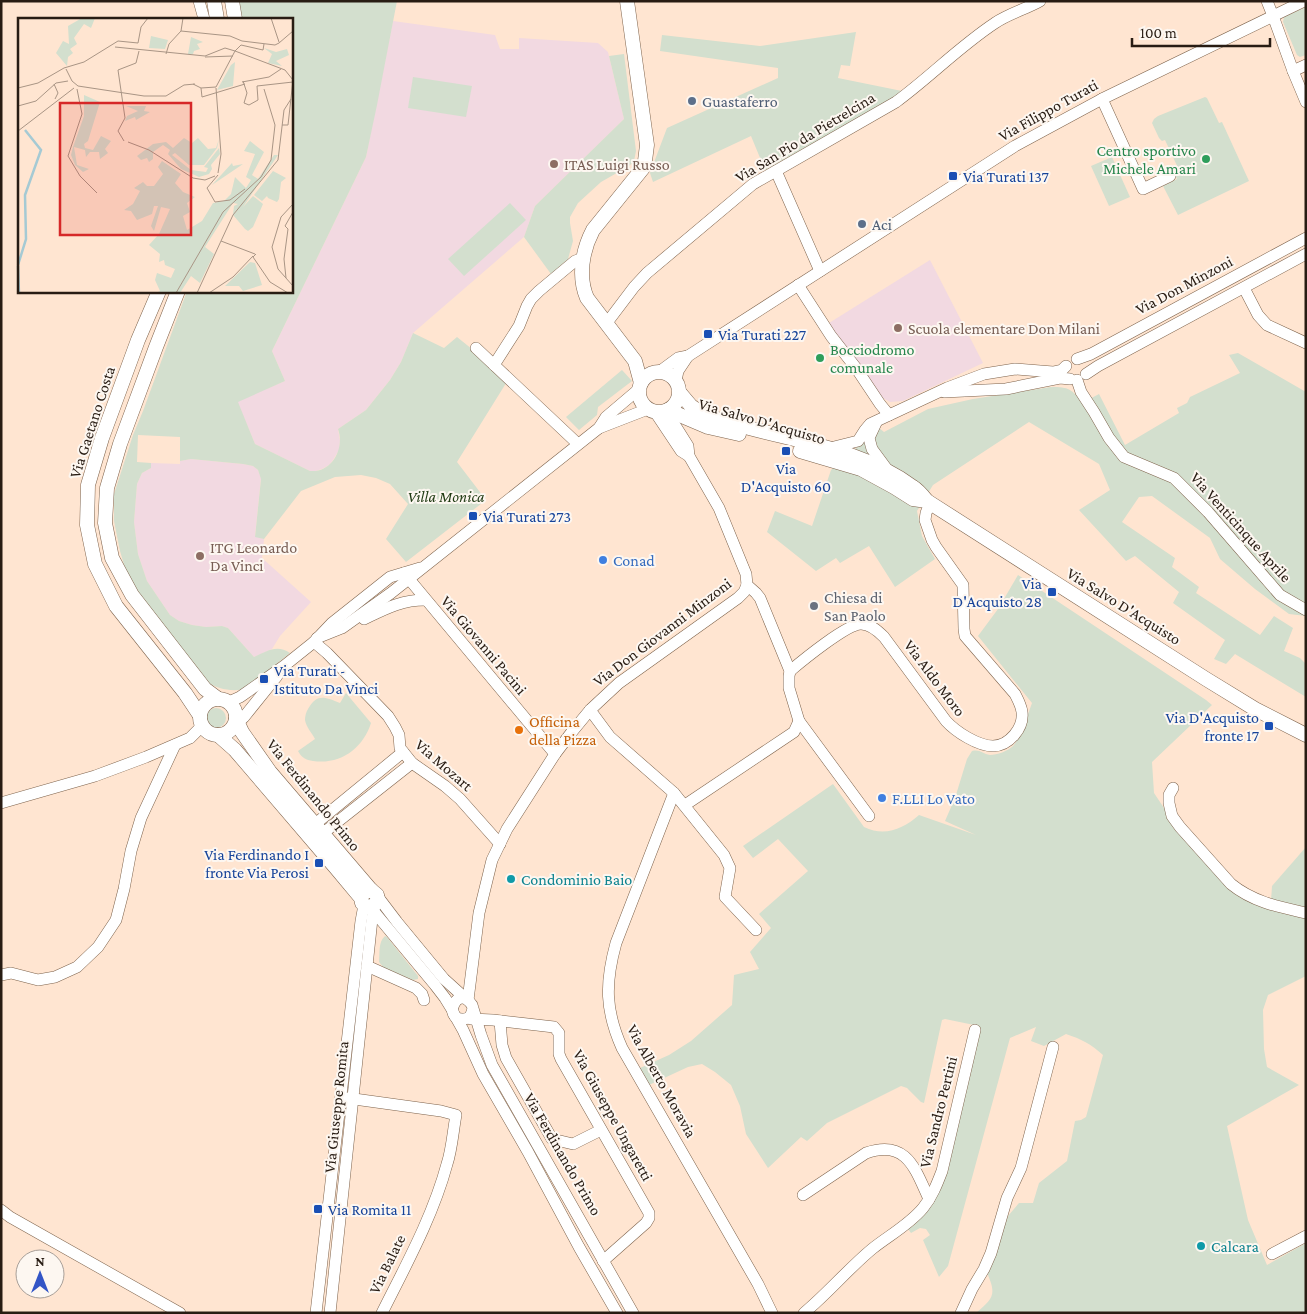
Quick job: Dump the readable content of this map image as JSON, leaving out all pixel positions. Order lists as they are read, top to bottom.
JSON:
{
  "streets": {
    "street": [
      "Via Filippo Turati",
      "Via San Pio da Pietrelcina",
      "Via Don Minzoni",
      "Via Salvo D'Acquisto",
      "Via Gaetano Costa",
      "Via Venticinque Aprile",
      "Via Don Giovanni Minzoni",
      "Via Giovanni Pacini",
      "Via Aldo Moro",
      "Via Mozart",
      "Via Ferdinando Primo",
      "Via Alberto Moravia",
      "Via Giuseppe Romita",
      "Via Sandro Pertini",
      "Via Giuseppe Ungaretti",
      "Via Balate"
    ]
  },
  "crossings": [
    ["Via Filippo Turati", "Via Salvo D'Acquisto"],
    ["Via Don Minzoni", "Via Venticinque Aprile"],
    ["Via Salvo D'Acquisto", "Via Aldo Moro"],
    ["Via Gaetano Costa", "Via Ferdinando Primo"],
    ["Via Don Giovanni Minzoni", "Via Giovanni Pacini"],
    ["Via Don Giovanni Minzoni", "Via Mozart"],
    ["Via Don Giovanni Minzoni", "Via Ferdinando Primo"],
    ["Via Ferdinando Primo", "Via Giuseppe Romita"],
    ["Via Ferdinando Primo", "Via Giuseppe Ungaretti"],
    ["Via Giuseppe Romita", "Via Balate"]
  ],
  "parks": ["Villa Monica"],
  "places": {
    "other": [
      "Guastaferro",
      "Centro sportivo Michele Amari",
      "ITAS Luigi Russo",
      "Aci",
      "Scuola elementare Don Milani",
      "Bocciodromo comunale",
      "ITG Leonardo Da Vinci",
      "Conad",
      "Chiesa di San Paolo",
      "Officina della Pizza",
      "F.LLI Lo Vato",
      "Condominio Baio",
      "Calcara"
    ],
    "transit": [
      "Via Turati 137",
      "Via Turati 227",
      "Via D'Acquisto 60",
      "Via Turati 273",
      "Via D'Acquisto 28",
      "Via Turati - Istituto Da Vinci",
      "Via D'Acquisto fronte 17",
      "Via Ferdinando I fronte Via Perosi",
      "Via Romita 11"
    ]
  },
  "scale_bar": "100 m",
  "north": "top"
}
